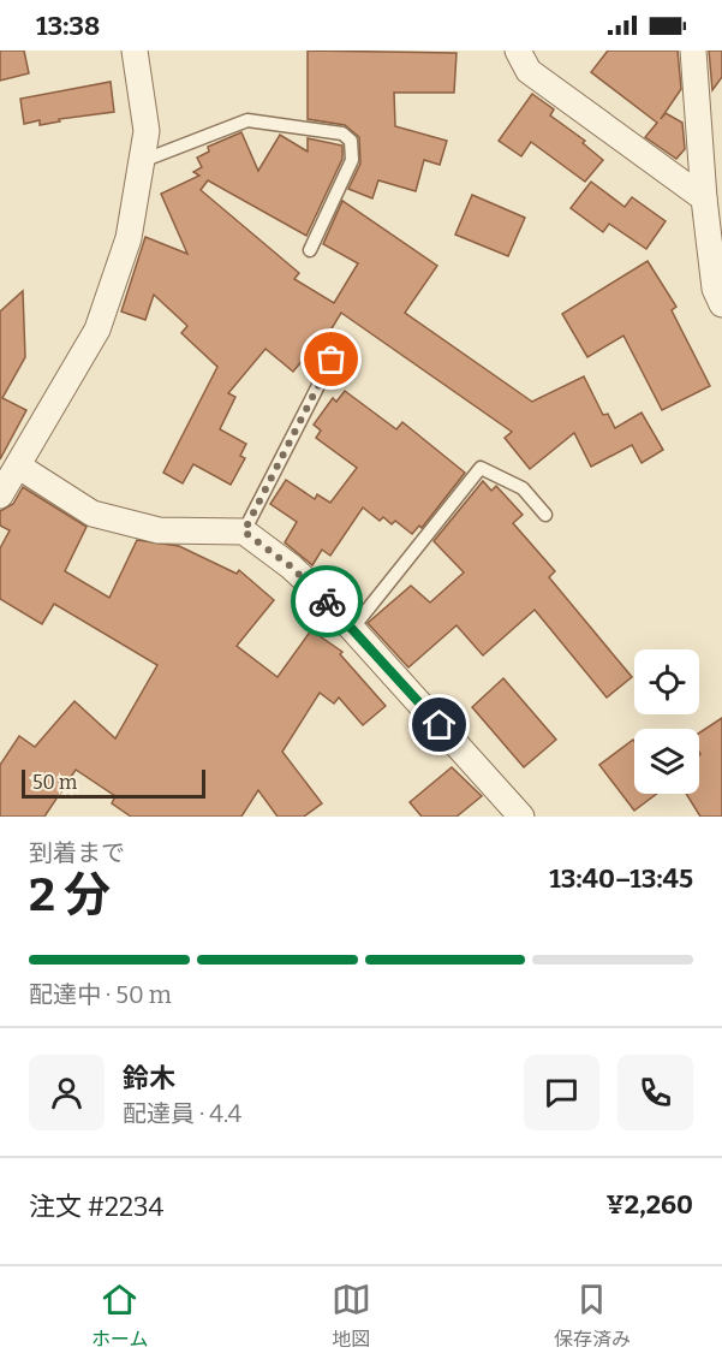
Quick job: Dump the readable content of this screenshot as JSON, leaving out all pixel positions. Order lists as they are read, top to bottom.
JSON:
{
  "scale_bar": "50 m",
  "page": {
    "status": "13:38",
    "scale": "50 m",
    "heading": ["2 分", "到着まで", "13:40–13:45"],
    "panel": [
      "鈴木",
      "配達員 · 4.4",
      "注文 #2234",
      "¥2,260"
    ],
    "bar": "配達中 · 50 m",
    "tabs": ["ホーム", "地図", "保存済み"]
  }
}
